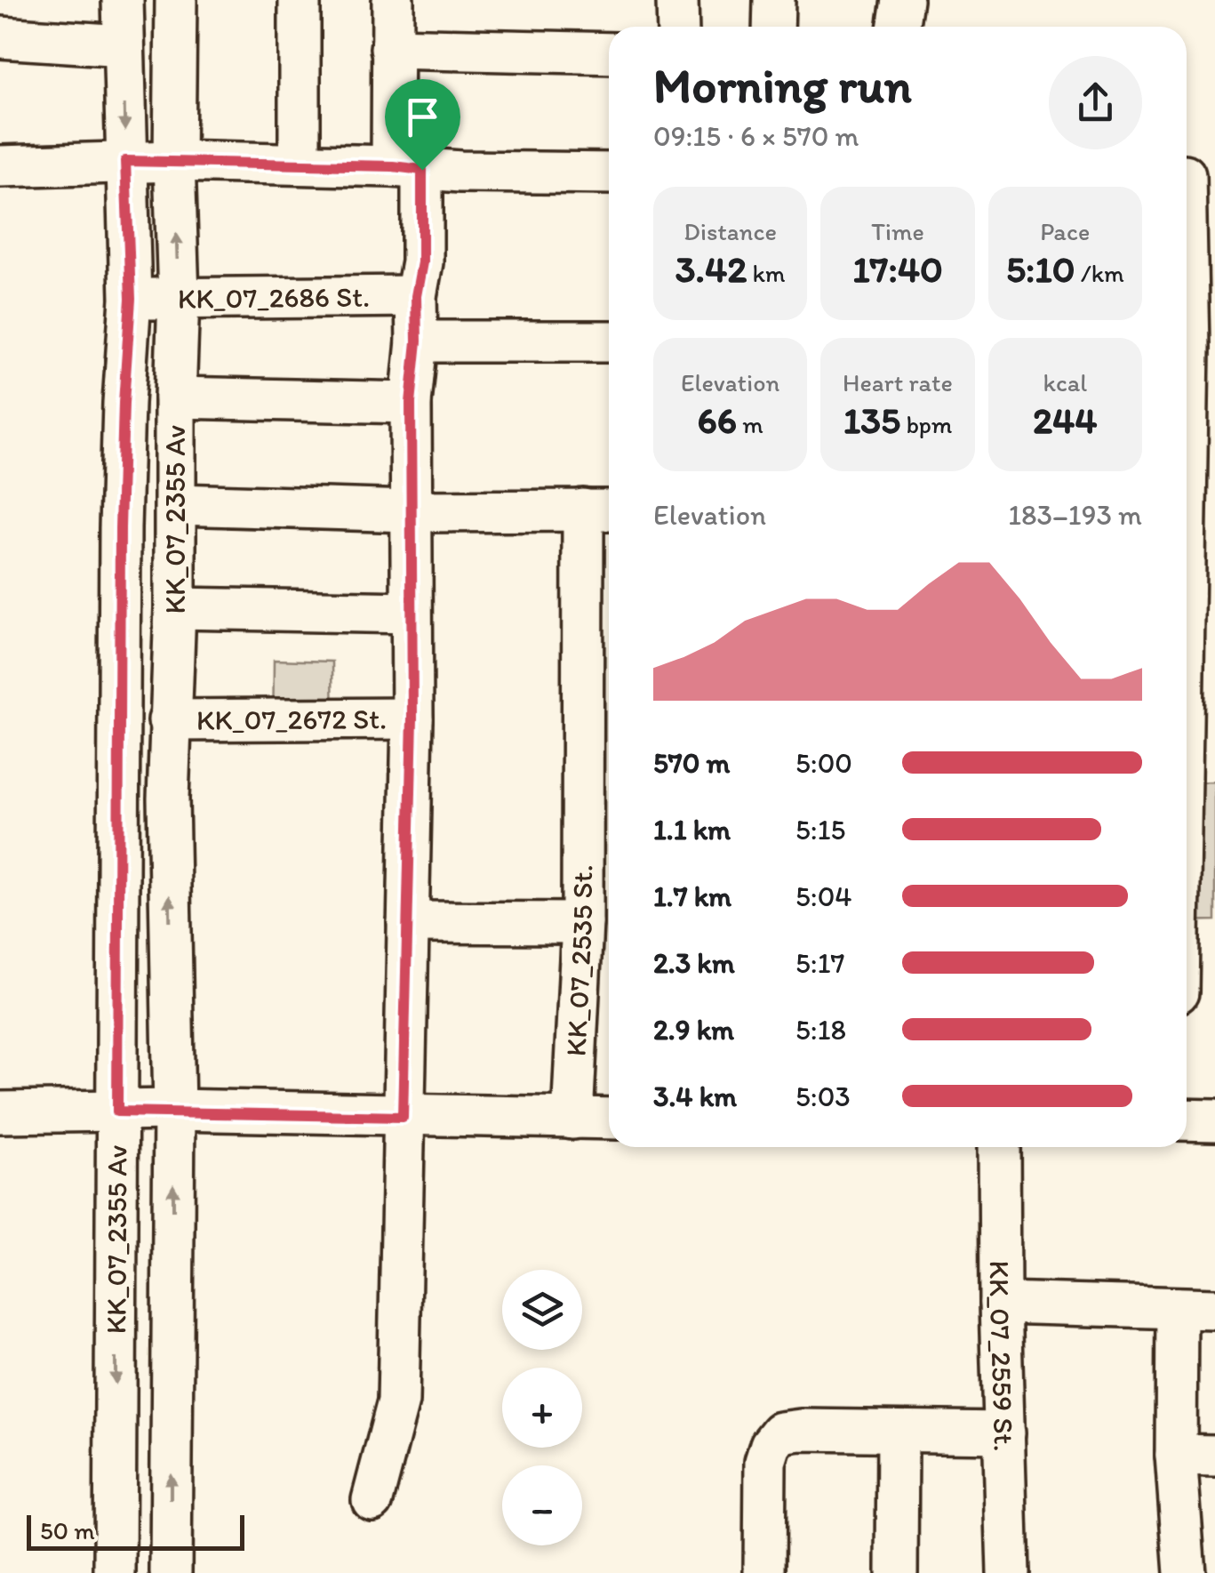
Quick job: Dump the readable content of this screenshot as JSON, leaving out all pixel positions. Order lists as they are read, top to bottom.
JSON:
{
  "streets": {
    "street": [
      "KK_07_2686 St.",
      "KK_07_2355 Av",
      "KK_07_2672 St.",
      "KK_07_2535 St.",
      "KK_07_2559 St."
    ]
  },
  "crossings": [
    ["KK_07_2686 St.", "KK_07_2355 Av"],
    ["KK_07_2355 Av", "KK_07_2672 St."]
  ],
  "scale_bar": "50 m",
  "page": {
    "heading": ["Morning run", "09:15 · 6 × 570 m"],
    "stats": [
      ["Distance", "3.42 km"],
      ["Time", "17:40"],
      ["Pace", "5:10 /km"],
      ["Elevation", "66 m"],
      ["Heart rate", "135 bpm"],
      ["kcal", "244"]
    ],
    "chart": ["Elevation", "183–193 m"],
    "list": [
      {
        "name": "570 m",
        "note": "5:00"
      },
      {
        "name": "1.1 km",
        "note": "5:15"
      },
      {
        "name": "1.7 km",
        "note": "5:04"
      },
      {
        "name": "2.3 km",
        "note": "5:17"
      },
      {
        "name": "2.9 km",
        "note": "5:18"
      },
      {
        "name": "3.4 km",
        "note": "5:03"
      }
    ],
    "map_buttons": ["+", "−"],
    "scale": "50 m"
  }
}
